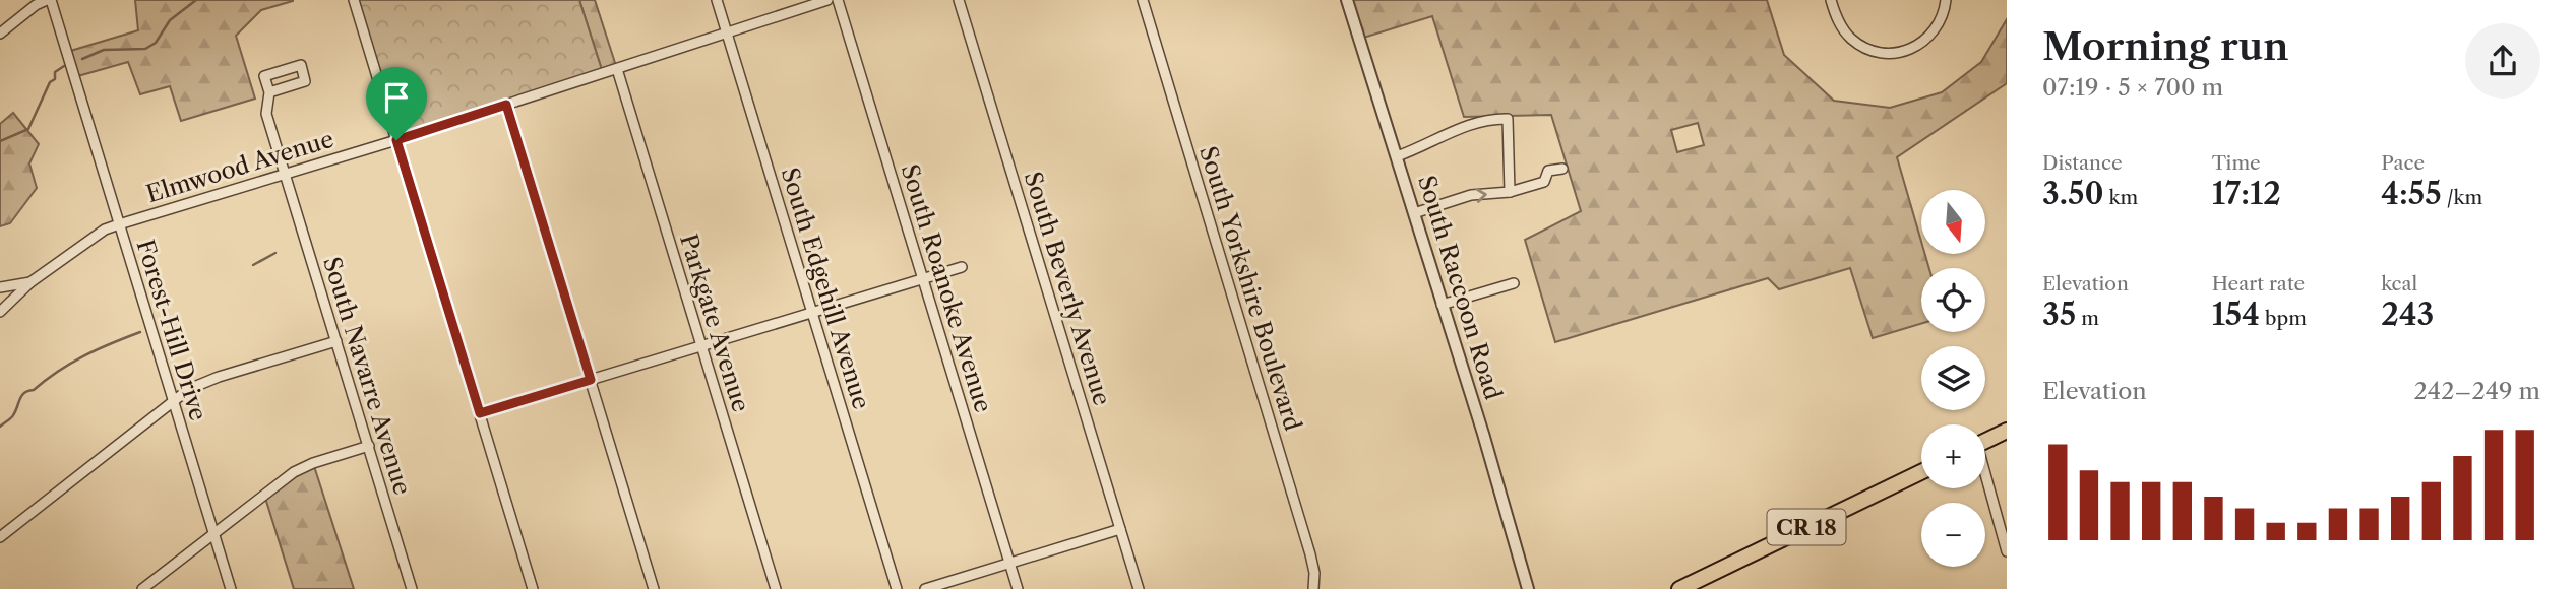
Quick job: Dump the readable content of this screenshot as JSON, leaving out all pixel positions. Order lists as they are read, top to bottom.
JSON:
{
  "streets": {
    "main road": ["CR 18"],
    "street": [
      "Elmwood Avenue",
      "South Raccoon Road",
      "South Edgehill Avenue",
      "South Roanoke Avenue",
      "South Beverly Avenue",
      "South Yorkshire Boulevard",
      "Parkgate Avenue",
      "Forest-Hill Drive",
      "South Navarre Avenue"
    ]
  },
  "crossings": [
    ["Elmwood Avenue", "South Edgehill Avenue"],
    ["Elmwood Avenue", "Parkgate Avenue"],
    ["Elmwood Avenue", "Forest-Hill Drive"],
    ["Elmwood Avenue", "South Navarre Avenue"]
  ],
  "north": "bottom",
  "page": {
    "heading": ["Morning run", "07:19 · 5 × 700 m"],
    "stats": [
      ["Distance", "3.50 km"],
      ["Time", "17:12"],
      ["Pace", "4:55 /km"],
      ["Elevation", "35 m"],
      ["Heart rate", "154 bpm"],
      ["kcal", "243"]
    ],
    "map_buttons": ["+", "−"],
    "chart": ["Elevation", "242–249 m"]
  }
}
